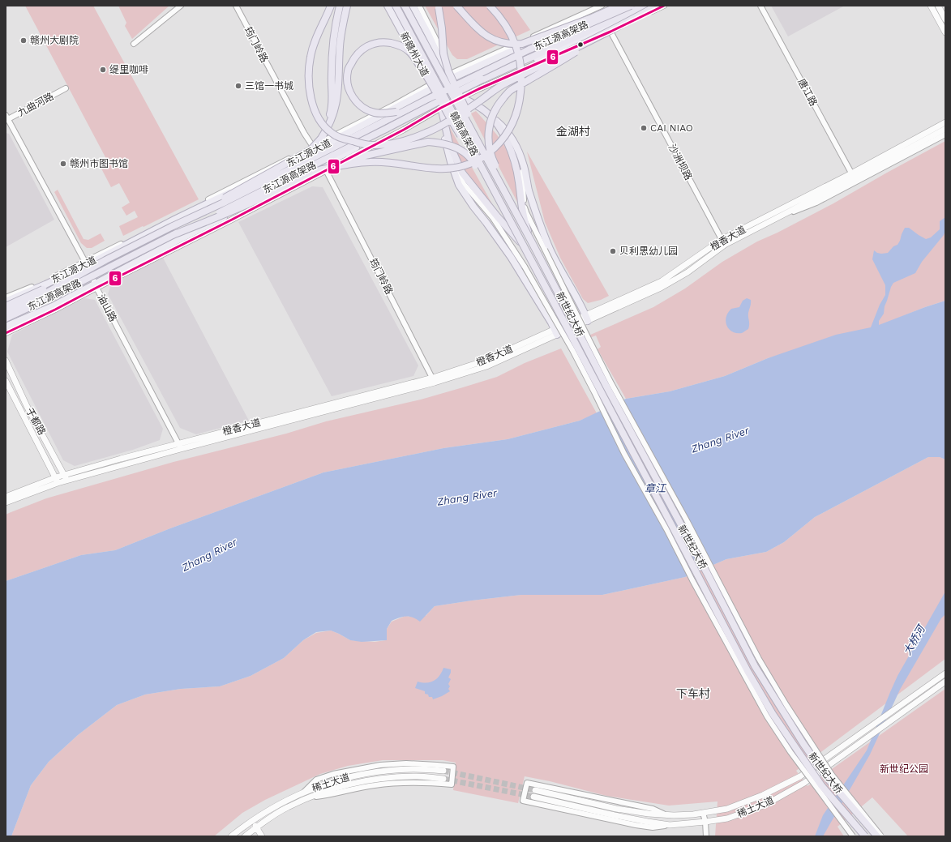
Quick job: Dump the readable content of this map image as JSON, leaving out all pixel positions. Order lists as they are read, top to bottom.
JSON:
{
  "streets": {
    "highway": ["东江源高架路", "赣南高架路", "新世纪大桥"],
    "main road": [
      "新赣州大道",
      "东江源大道",
      "橙香大道",
      "于都路",
      "稀土大道"
    ],
    "street": [
      "筠门岭路",
      "唐江路",
      "九曲河路",
      "沙洲坝路",
      "油山路"
    ]
  },
  "crossings": [
    ["筠门岭路", "东江源大道"],
    ["筠门岭路", "橙香大道"],
    ["新赣州大道", "东江源大道"],
    ["唐江路", "橙香大道"],
    ["九曲河路", "油山路"],
    ["赣南高架路", "新世纪大桥"],
    ["东江源大道", "沙洲坝路"],
    ["东江源大道", "油山路"],
    ["沙洲坝路", "橙香大道"],
    ["橙香大道", "油山路"],
    ["橙香大道", "于都路"]
  ],
  "districts": ["金湖村", "下车村"],
  "water": ["Zhang River", "章江", "大桥河"],
  "parks": ["新世纪公园"],
  "places": [
    "赣州大剧院",
    "缇里咖啡",
    "三馆一书城",
    "CAI NIAO",
    "赣州市图书馆",
    "贝利思幼儿园"
  ],
  "lines": ["transit line 6"]
}
